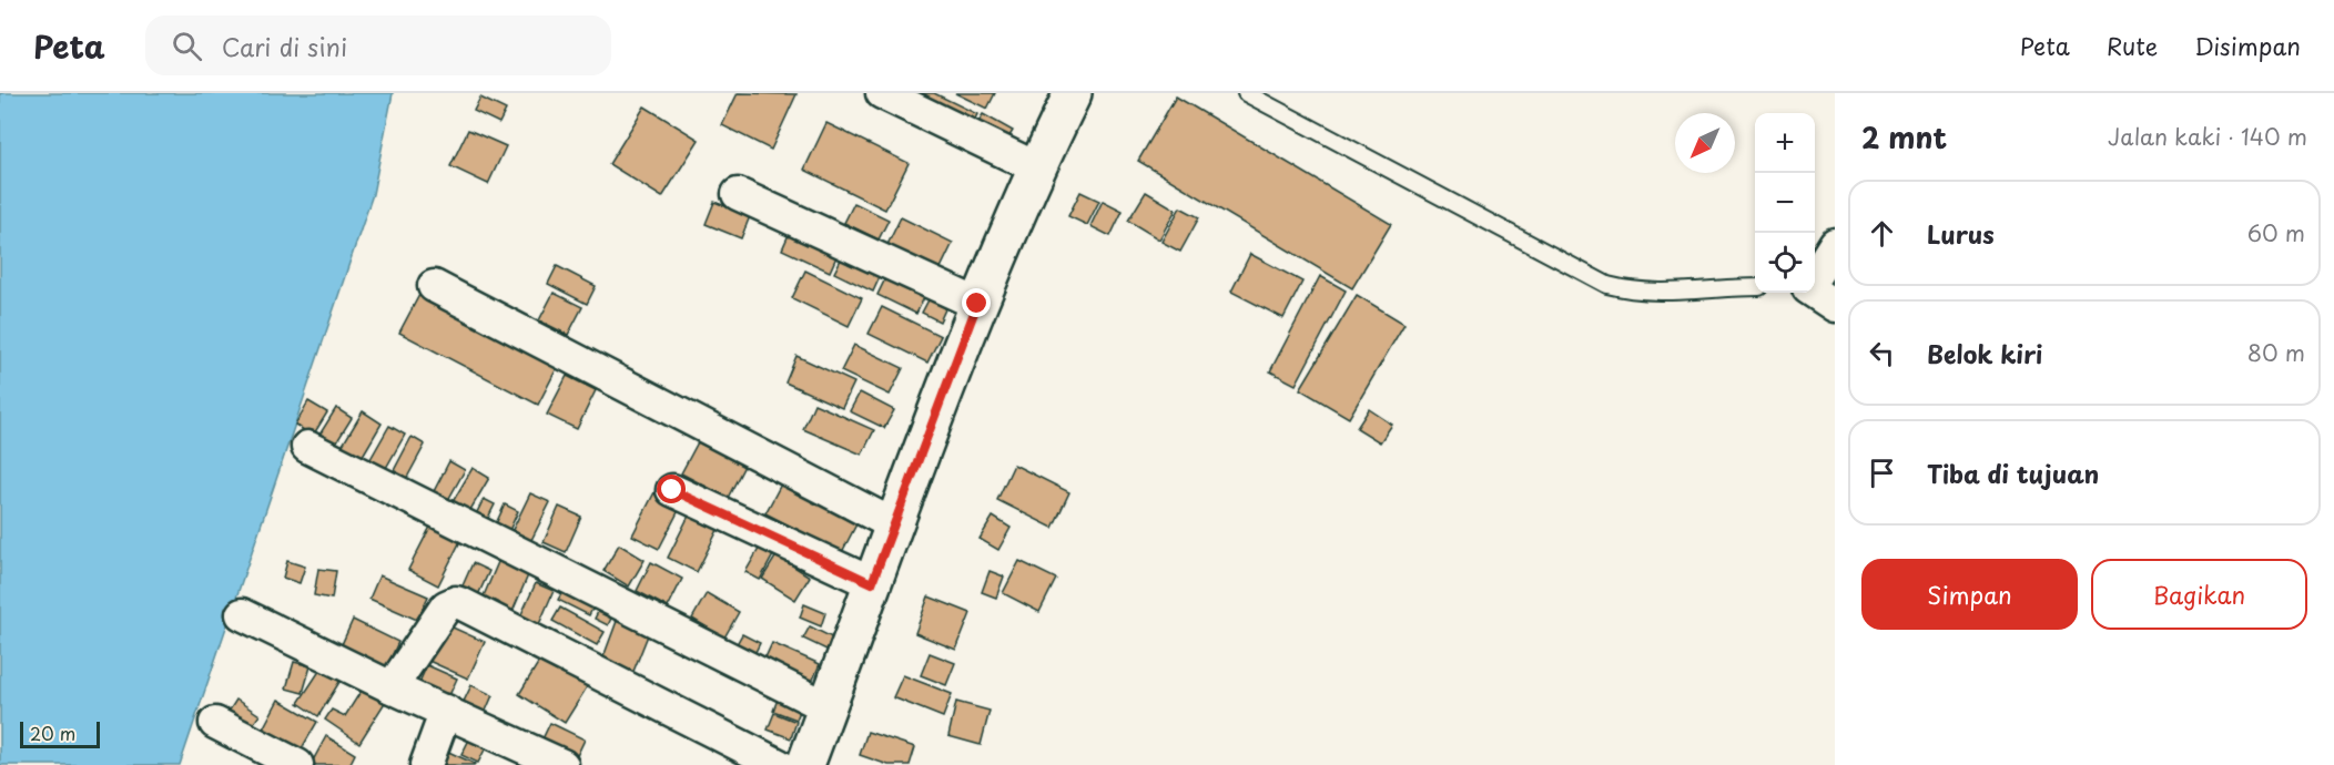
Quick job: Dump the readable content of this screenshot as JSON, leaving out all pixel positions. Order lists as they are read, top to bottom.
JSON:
{
  "scale_bar": "20 m",
  "north": "bottom left",
  "page": {
    "header": "Peta",
    "search": "Cari di sini",
    "nav": ["Peta", "Rute", "Disimpan"],
    "heading": ["2 mnt", "Jalan kaki · 140 m"],
    "map_buttons": ["+", "−"],
    "list": [
      ["Lurus", "60 m"],
      ["Belok kiri", "80 m"],
      "Tiba di tujuan"
    ],
    "buttons": ["Simpan", "Bagikan"],
    "scale": "20 m"
  }
}
